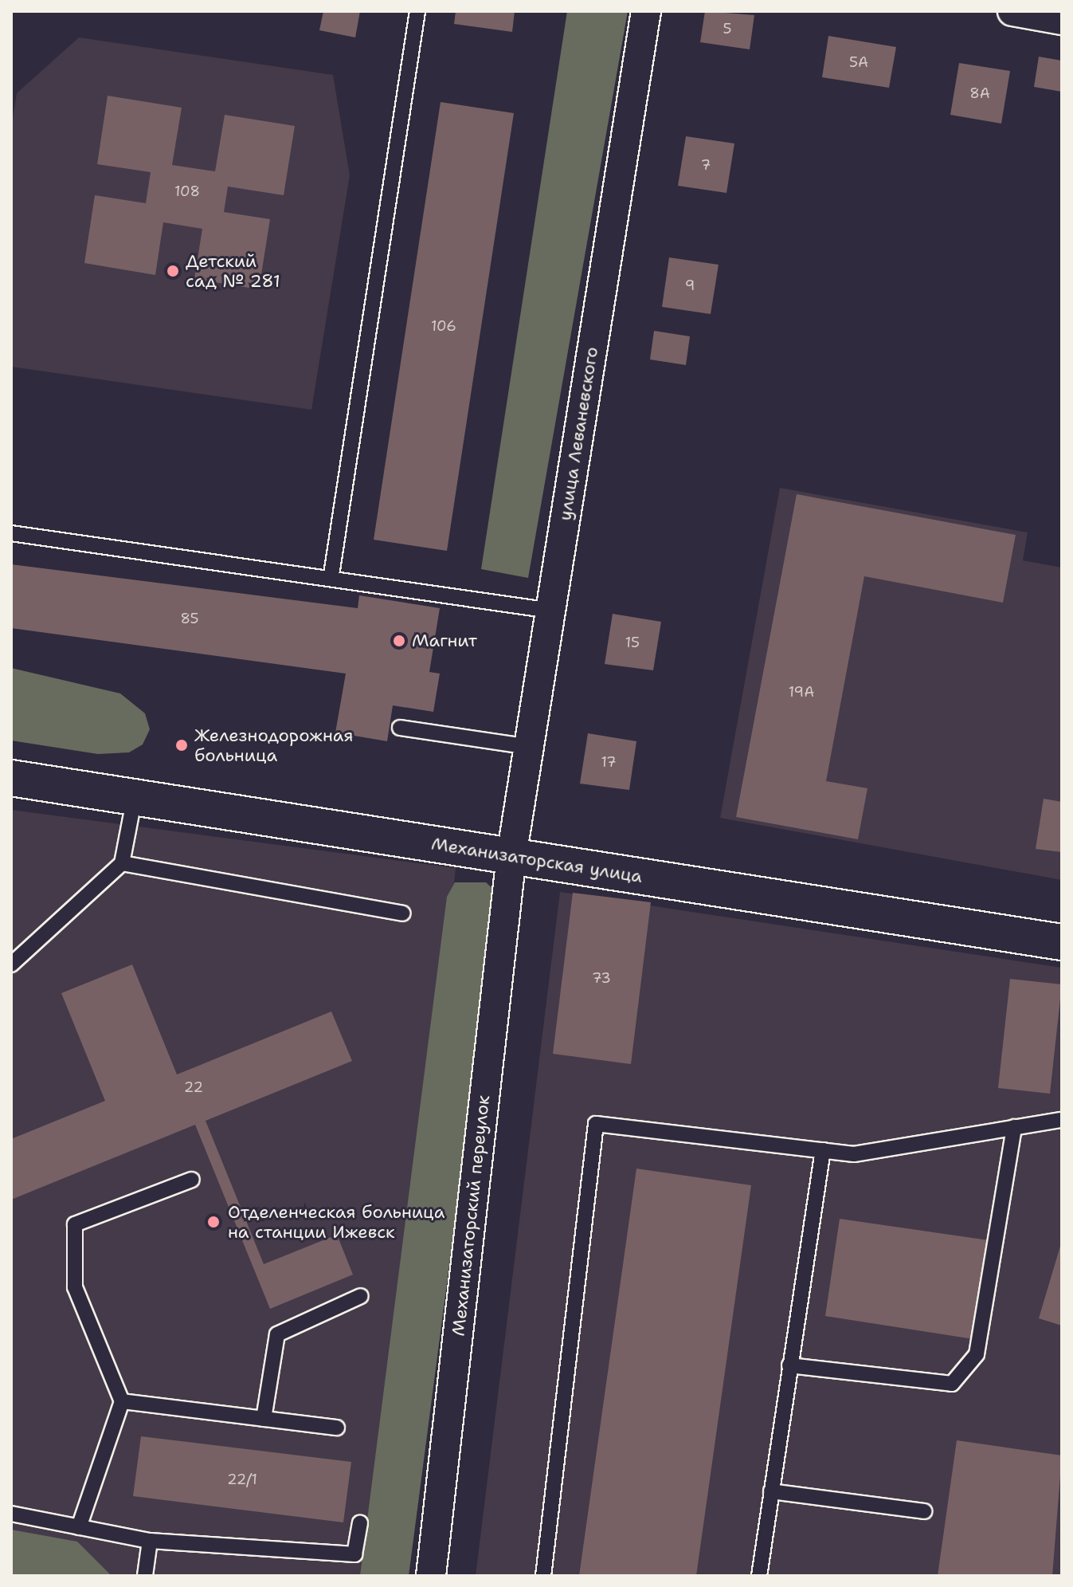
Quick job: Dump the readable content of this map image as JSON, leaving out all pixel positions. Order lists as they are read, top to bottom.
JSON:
{
  "streets": {
    "street": ["улица Леваневского", "Механизаторская улица", "Механизаторский переулок"]
  },
  "crossings": [
    ["улица Леваневского", "Механизаторская улица"],
    ["улица Леваневского", "Механизаторский переулок"],
    ["Механизаторская улица", "Механизаторский переулок"]
  ],
  "places": [
    "Детский сад № 281",
    "Магнит",
    "Железнодорожная больница",
    "Отделенческая больница на станции Ижевск"
  ],
  "house_numbers": [
    "5",
    "5А",
    "8А",
    "7",
    "108",
    "9",
    "106",
    "85",
    "15",
    "19А",
    "17",
    "73",
    "22",
    "22/1"
  ]
}
